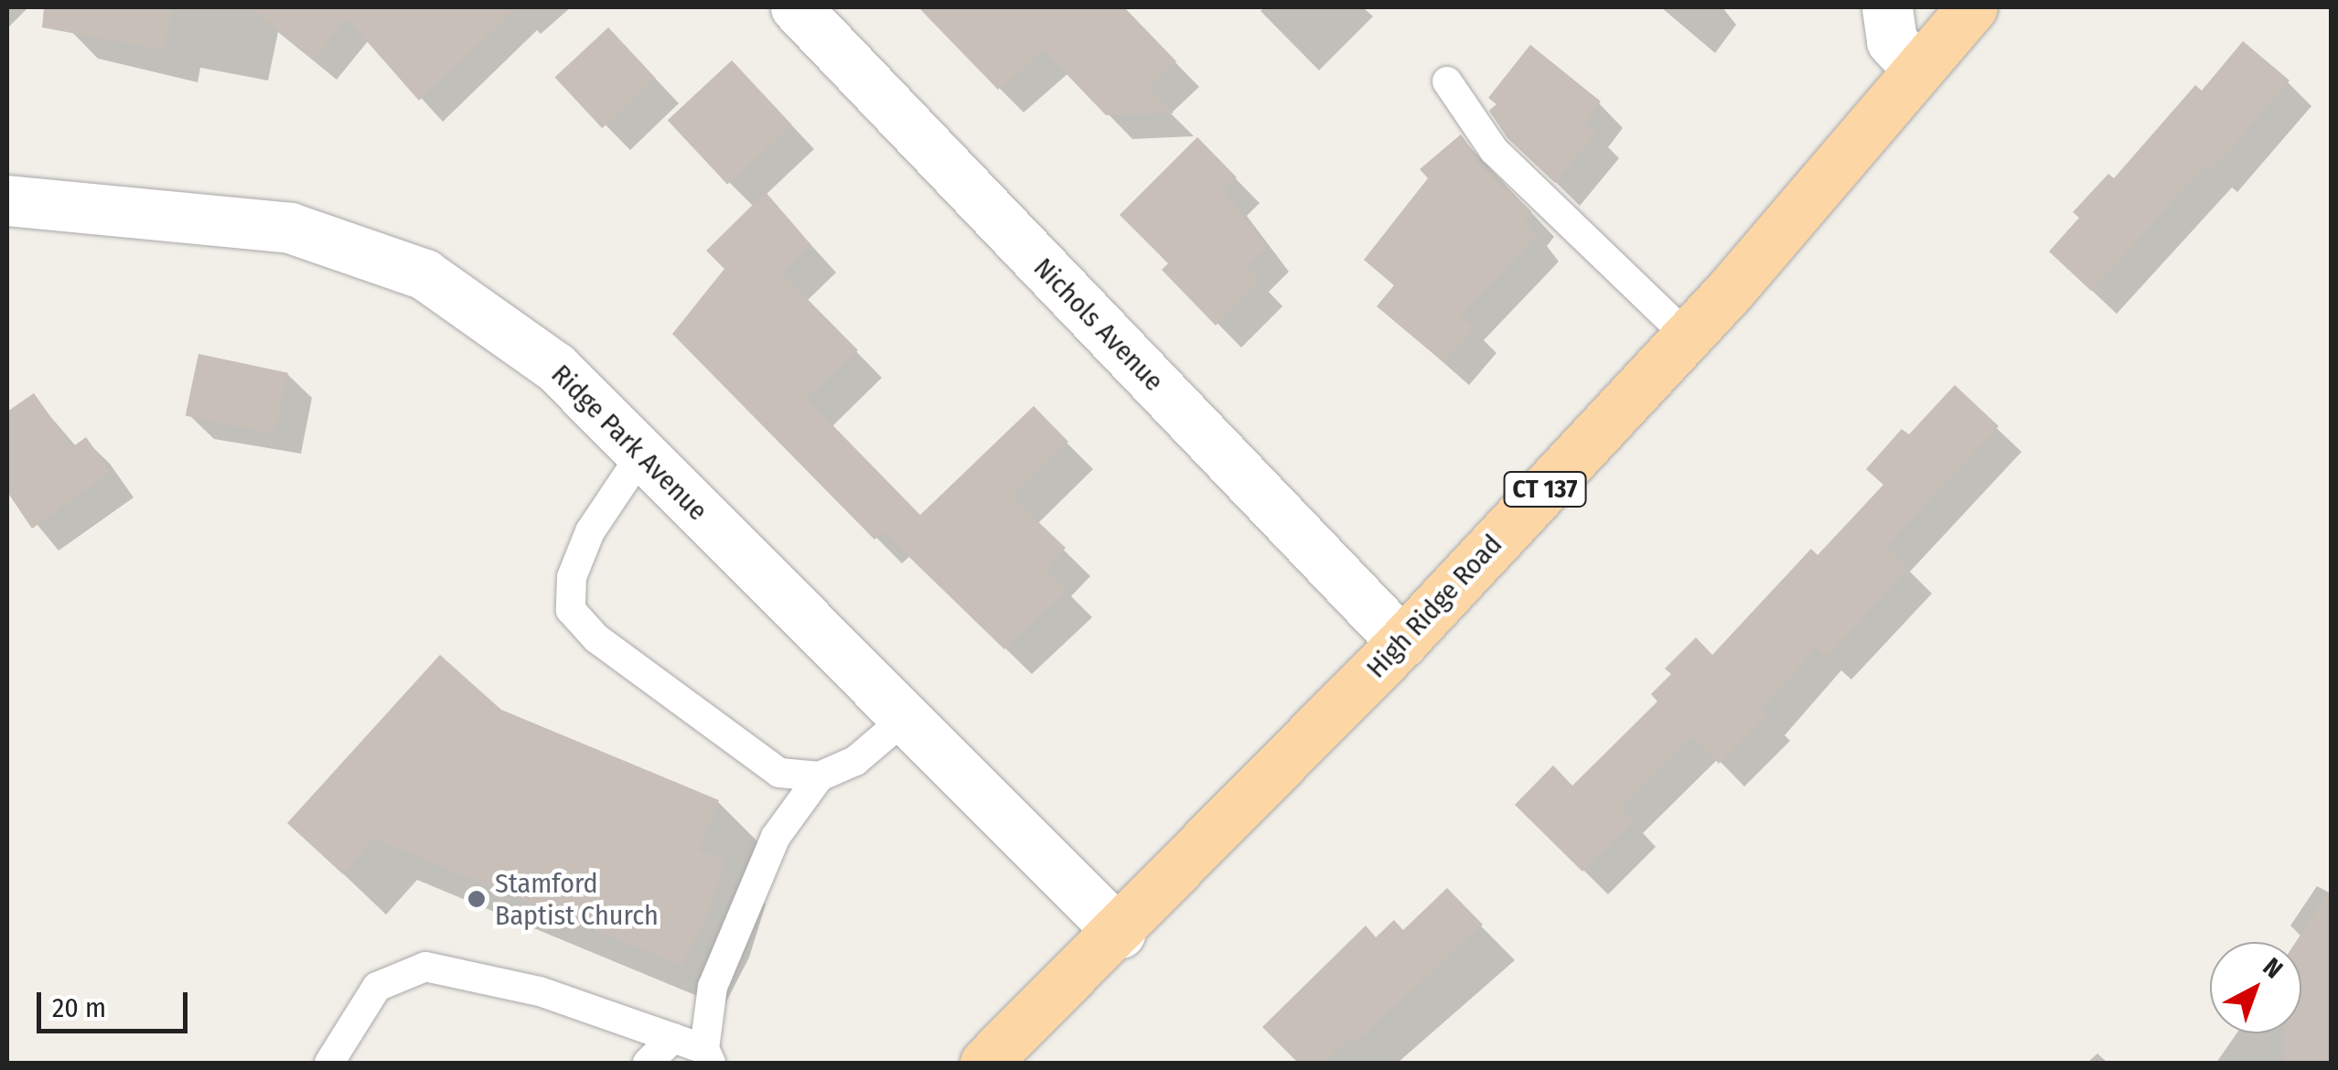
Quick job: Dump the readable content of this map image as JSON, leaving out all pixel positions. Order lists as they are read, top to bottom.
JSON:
{
  "streets": {
    "main road": ["CT 137", "High Ridge Road"],
    "street": ["Nichols Avenue", "Ridge Park Avenue"]
  },
  "crossings": [
    ["Nichols Avenue", "High Ridge Road"],
    ["Ridge Park Avenue", "High Ridge Road"]
  ],
  "places": ["Stamford Baptist Church"],
  "scale_bar": "20 m",
  "north": "top right"
}
